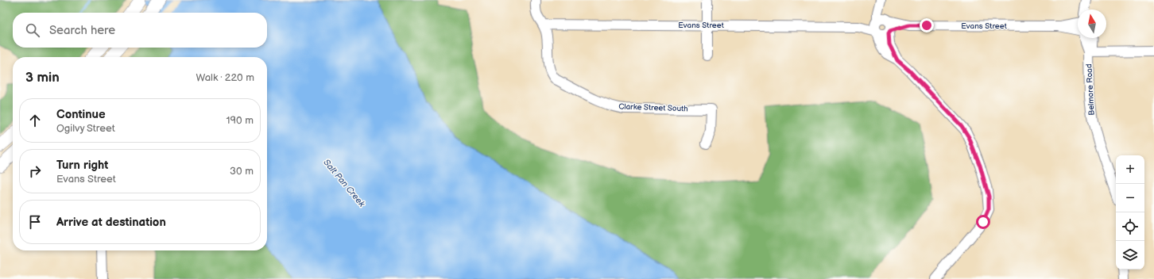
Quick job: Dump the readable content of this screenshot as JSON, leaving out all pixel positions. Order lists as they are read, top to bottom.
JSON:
{
  "streets": {
    "street": ["Evans Street", "Belmore Road", "Clarke Street South"]
  },
  "crossings": [
    ["Evans Street", "Clarke Street South"]
  ],
  "water": ["Salt Pan Creek"],
  "north": "top",
  "page": {
    "search": "Search here",
    "heading": ["3 min", "Walk · 220 m"],
    "list": [
      ["Continue", "Ogilvy Street", "190 m"],
      ["Turn right", "Evans Street", "30 m"],
      "Arrive at destination"
    ],
    "map_buttons": ["+", "−"]
  }
}
